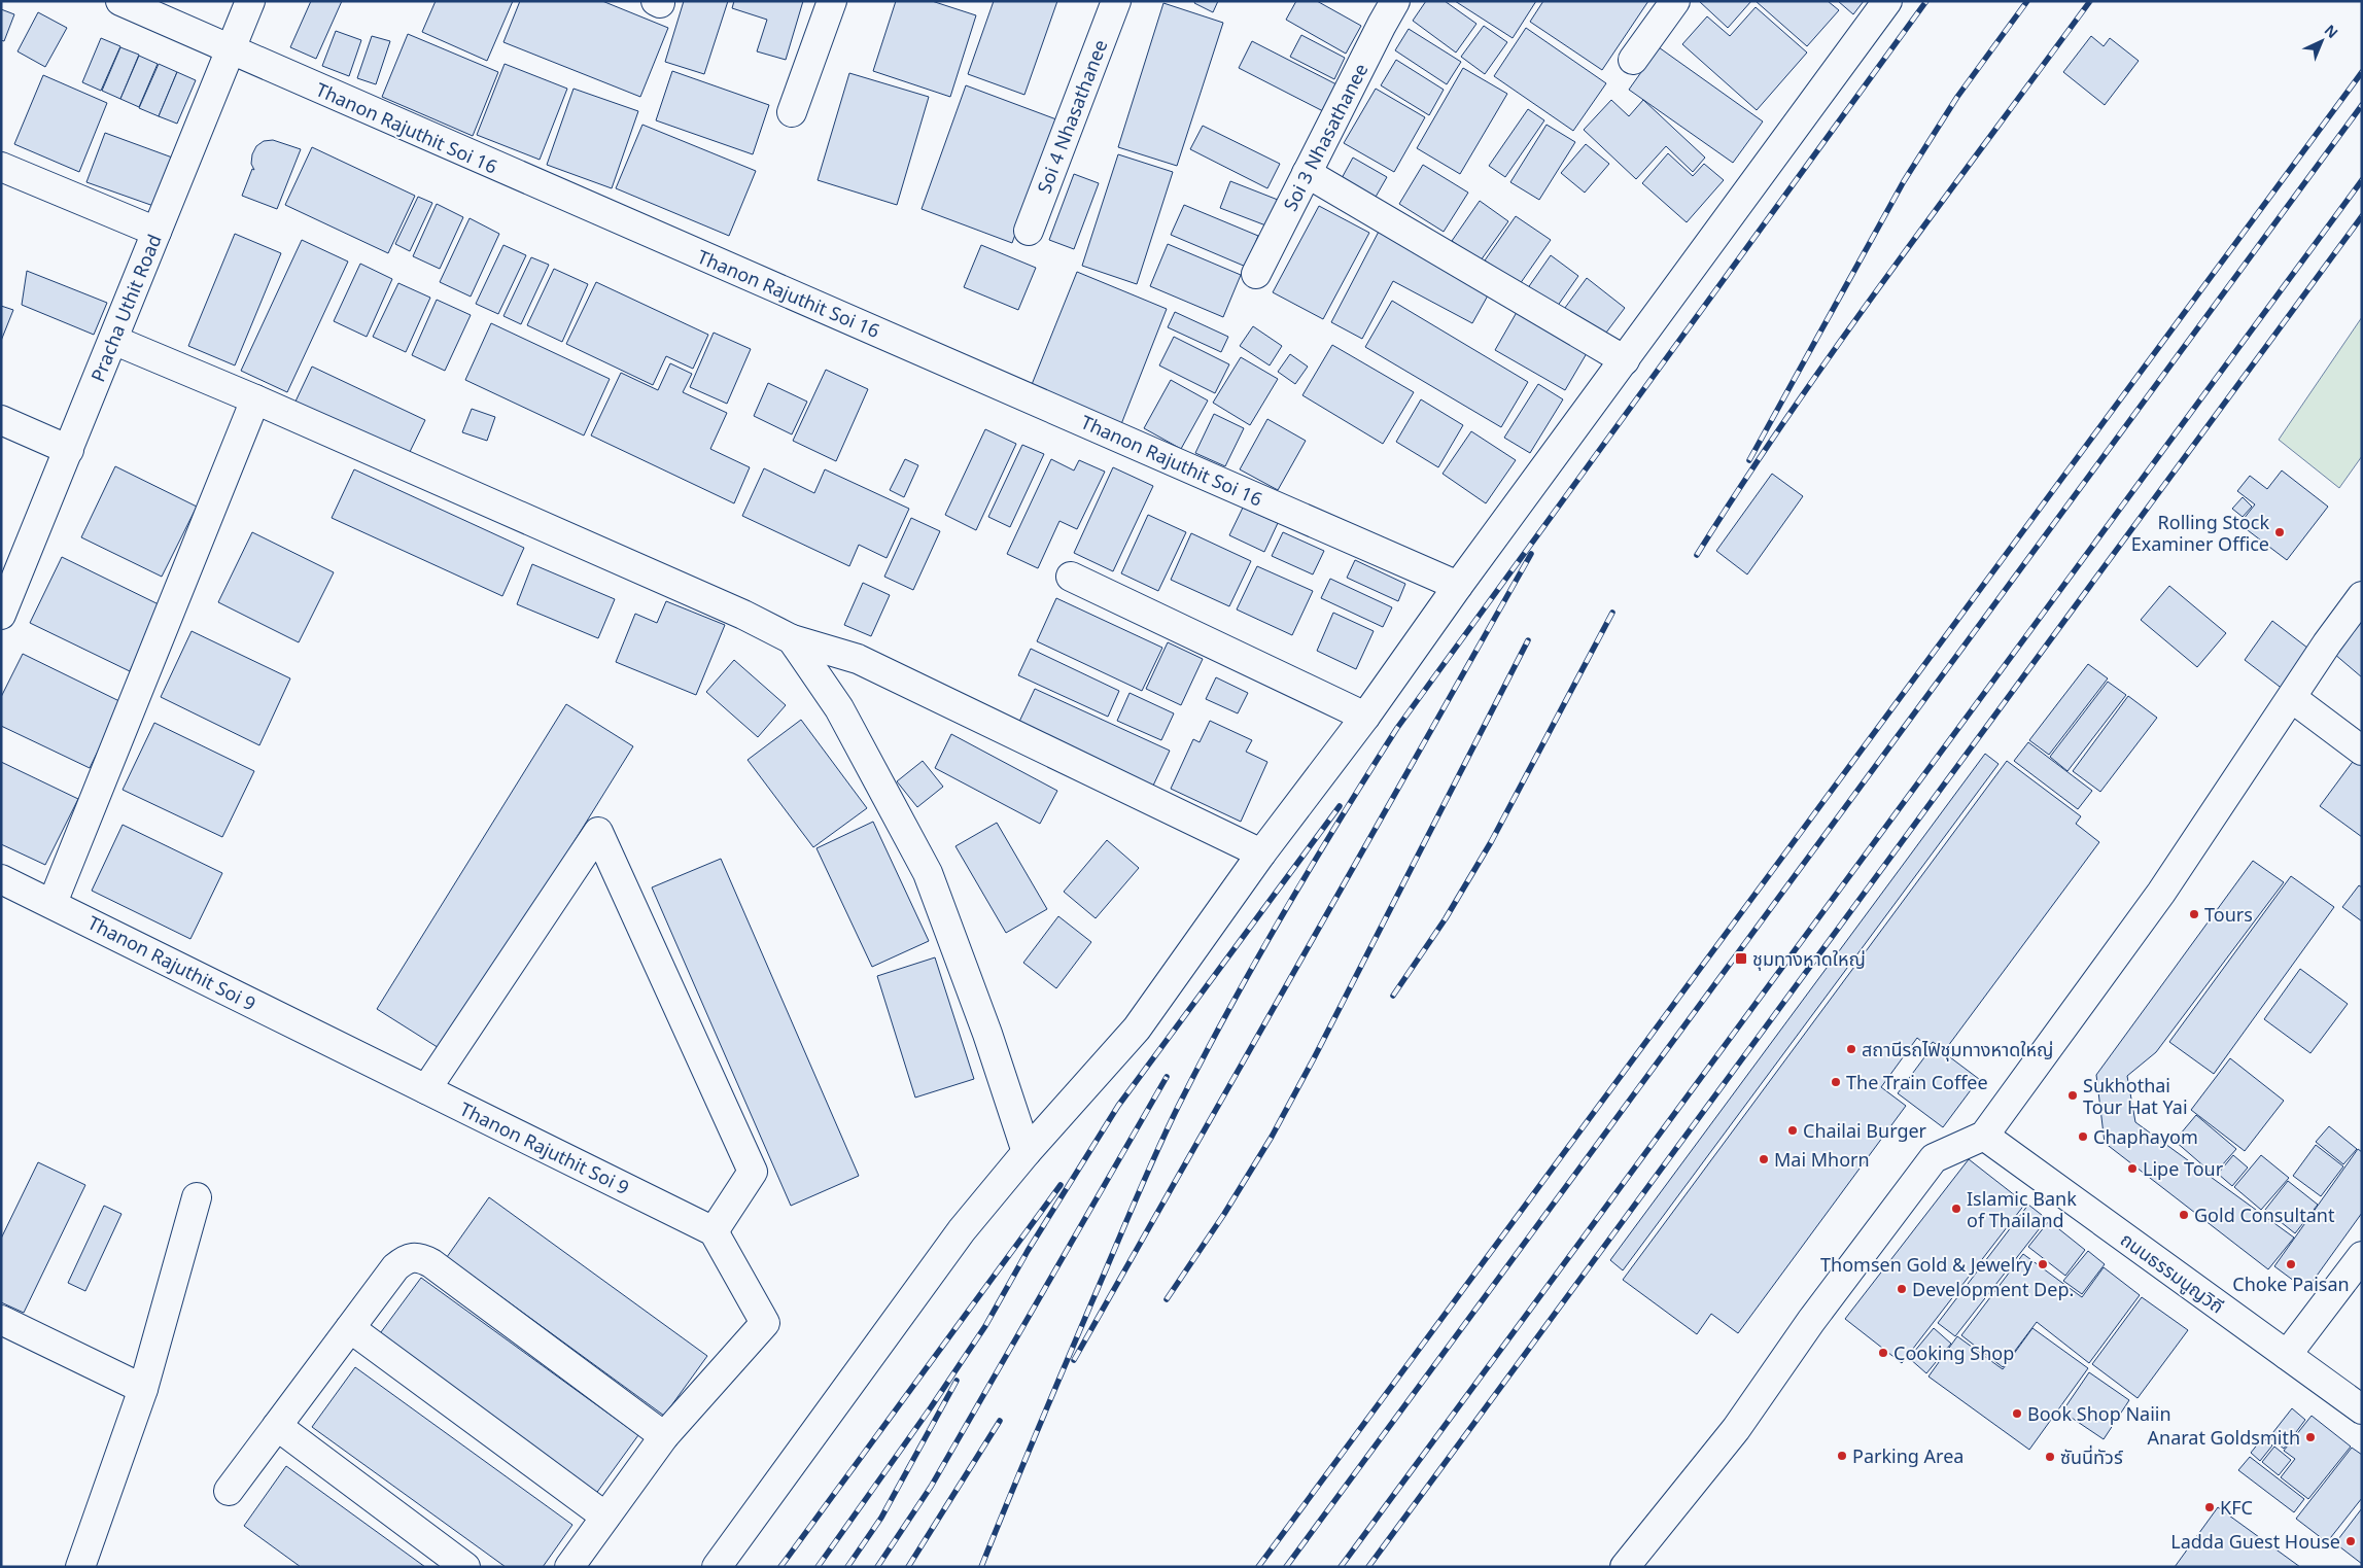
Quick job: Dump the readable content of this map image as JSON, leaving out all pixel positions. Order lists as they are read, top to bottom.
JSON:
{
  "streets": {
    "street": [
      "Soi 4 Nhasathanee",
      "Thanon Rajuthit Soi 16",
      "Soi 3 Nhasathanee",
      "Pracha Uthit Road",
      "Thanon Rajuthit Soi 9",
      "ถนนธรรมนูญวิถี"
    ]
  },
  "crossings": [
    ["Thanon Rajuthit Soi 16", "Pracha Uthit Road"]
  ],
  "places": {
    "other": [
      "Rolling Stock Examiner Office",
      "Tours",
      "สถานีรถไฟชุมทางหาดใหญ่",
      "The Train Coffee",
      "Sukhothai Tour Hat Yai",
      "Chailai Burger",
      "Chaphayom",
      "Mai Mhorn",
      "Lipe Tour",
      "Islamic Bank of Thailand",
      "Gold Consultant",
      "Thomsen Gold & Jewelry",
      "Choke Paisan",
      "Development Dep.",
      "Cooking Shop",
      "Book Shop Naiin",
      "Anarat Goldsmith",
      "Parking Area",
      "ซันนี่ทัวร์",
      "KFC",
      "Ladda Guest House"
    ],
    "transit": ["ชุมทางหาดใหญ่"]
  },
  "north": "top right"
}
